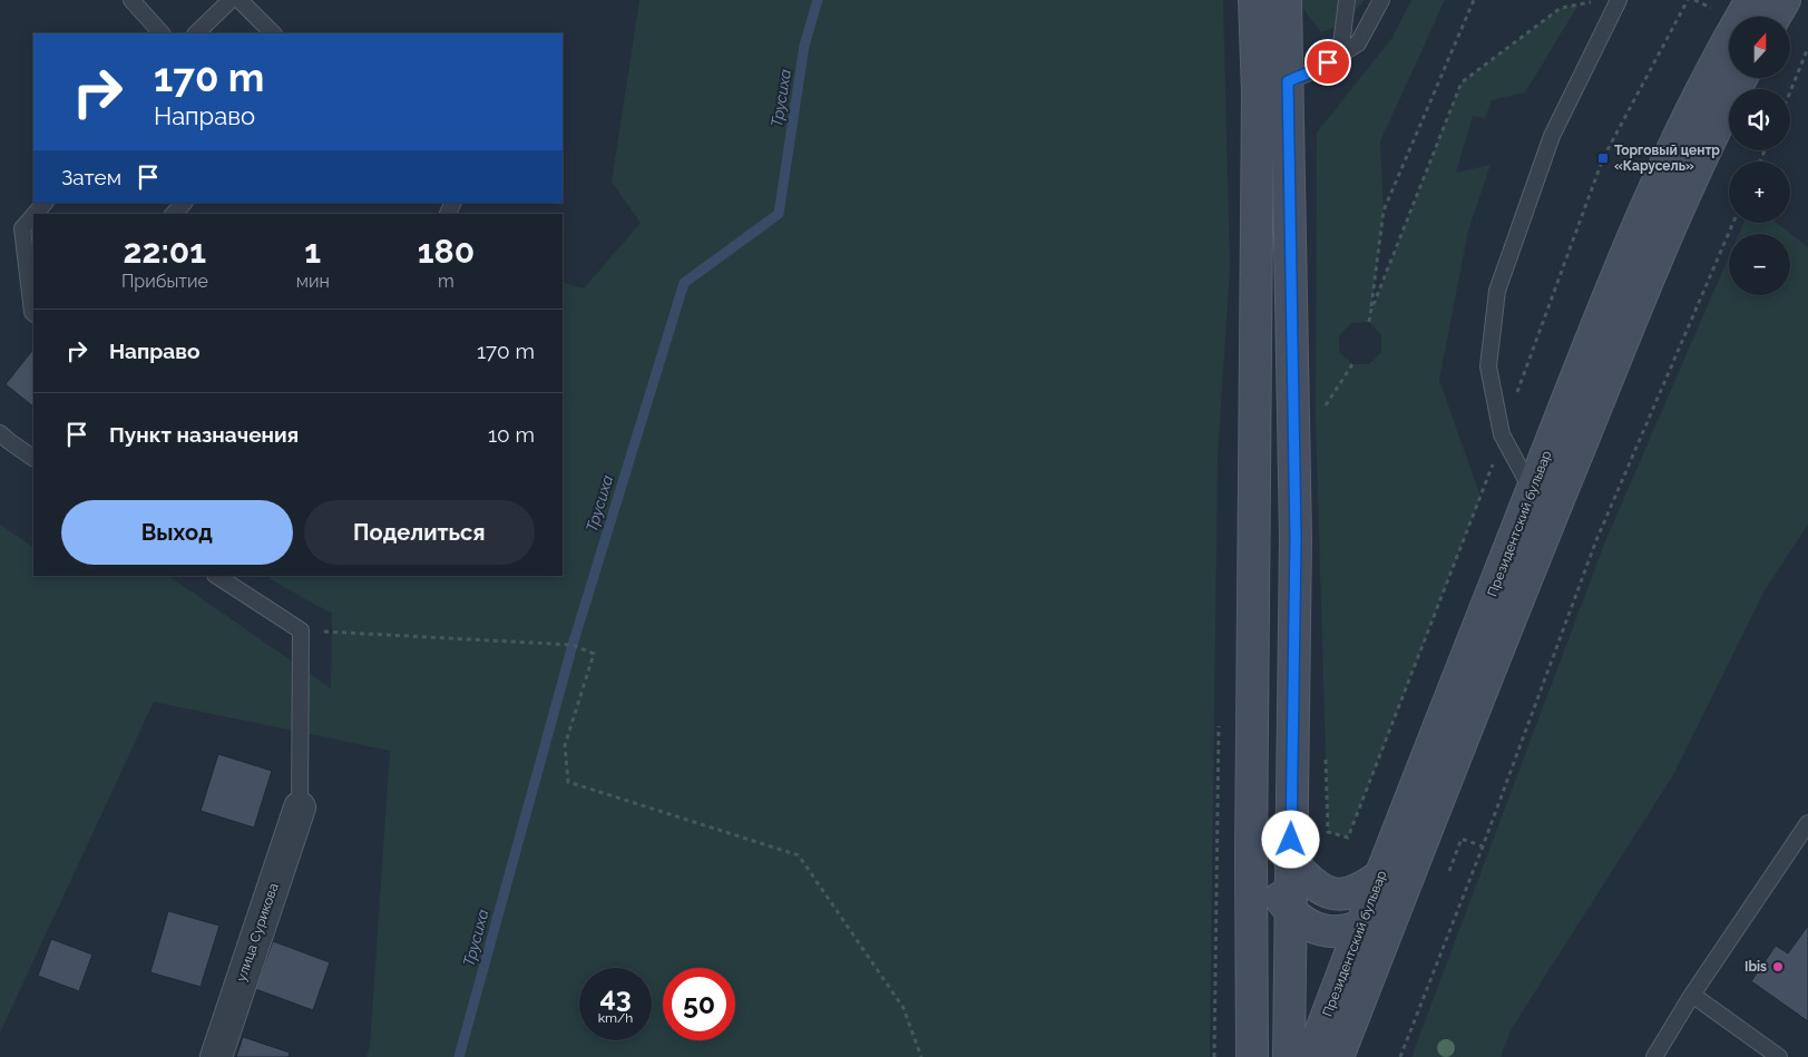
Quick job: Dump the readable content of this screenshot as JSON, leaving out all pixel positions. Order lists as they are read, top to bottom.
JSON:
{
  "streets": {
    "main road": ["Президентский бульвар"],
    "street": ["улица Сурикова"]
  },
  "water": ["Трусиха"],
  "places": {
    "transit": ["Торговый центр «Карусель»"],
    "other": ["Ibis"]
  },
  "north": "top",
  "page": {
    "map_buttons": ["+", "−"],
    "turn": ["170 m", "Направо"],
    "then": "Затем",
    "eta": [
      "22:01",
      "Прибытие",
      "1",
      "мин",
      "180",
      "m"
    ],
    "list": [
      {
        "name": "Направо",
        "value": "170 m"
      },
      {
        "name": "Пункт назначения",
        "value": "10 m"
      }
    ],
    "buttons": ["Выход", "Поделиться"],
    "speed": "43 km/h",
    "limit": "50"
  }
}
